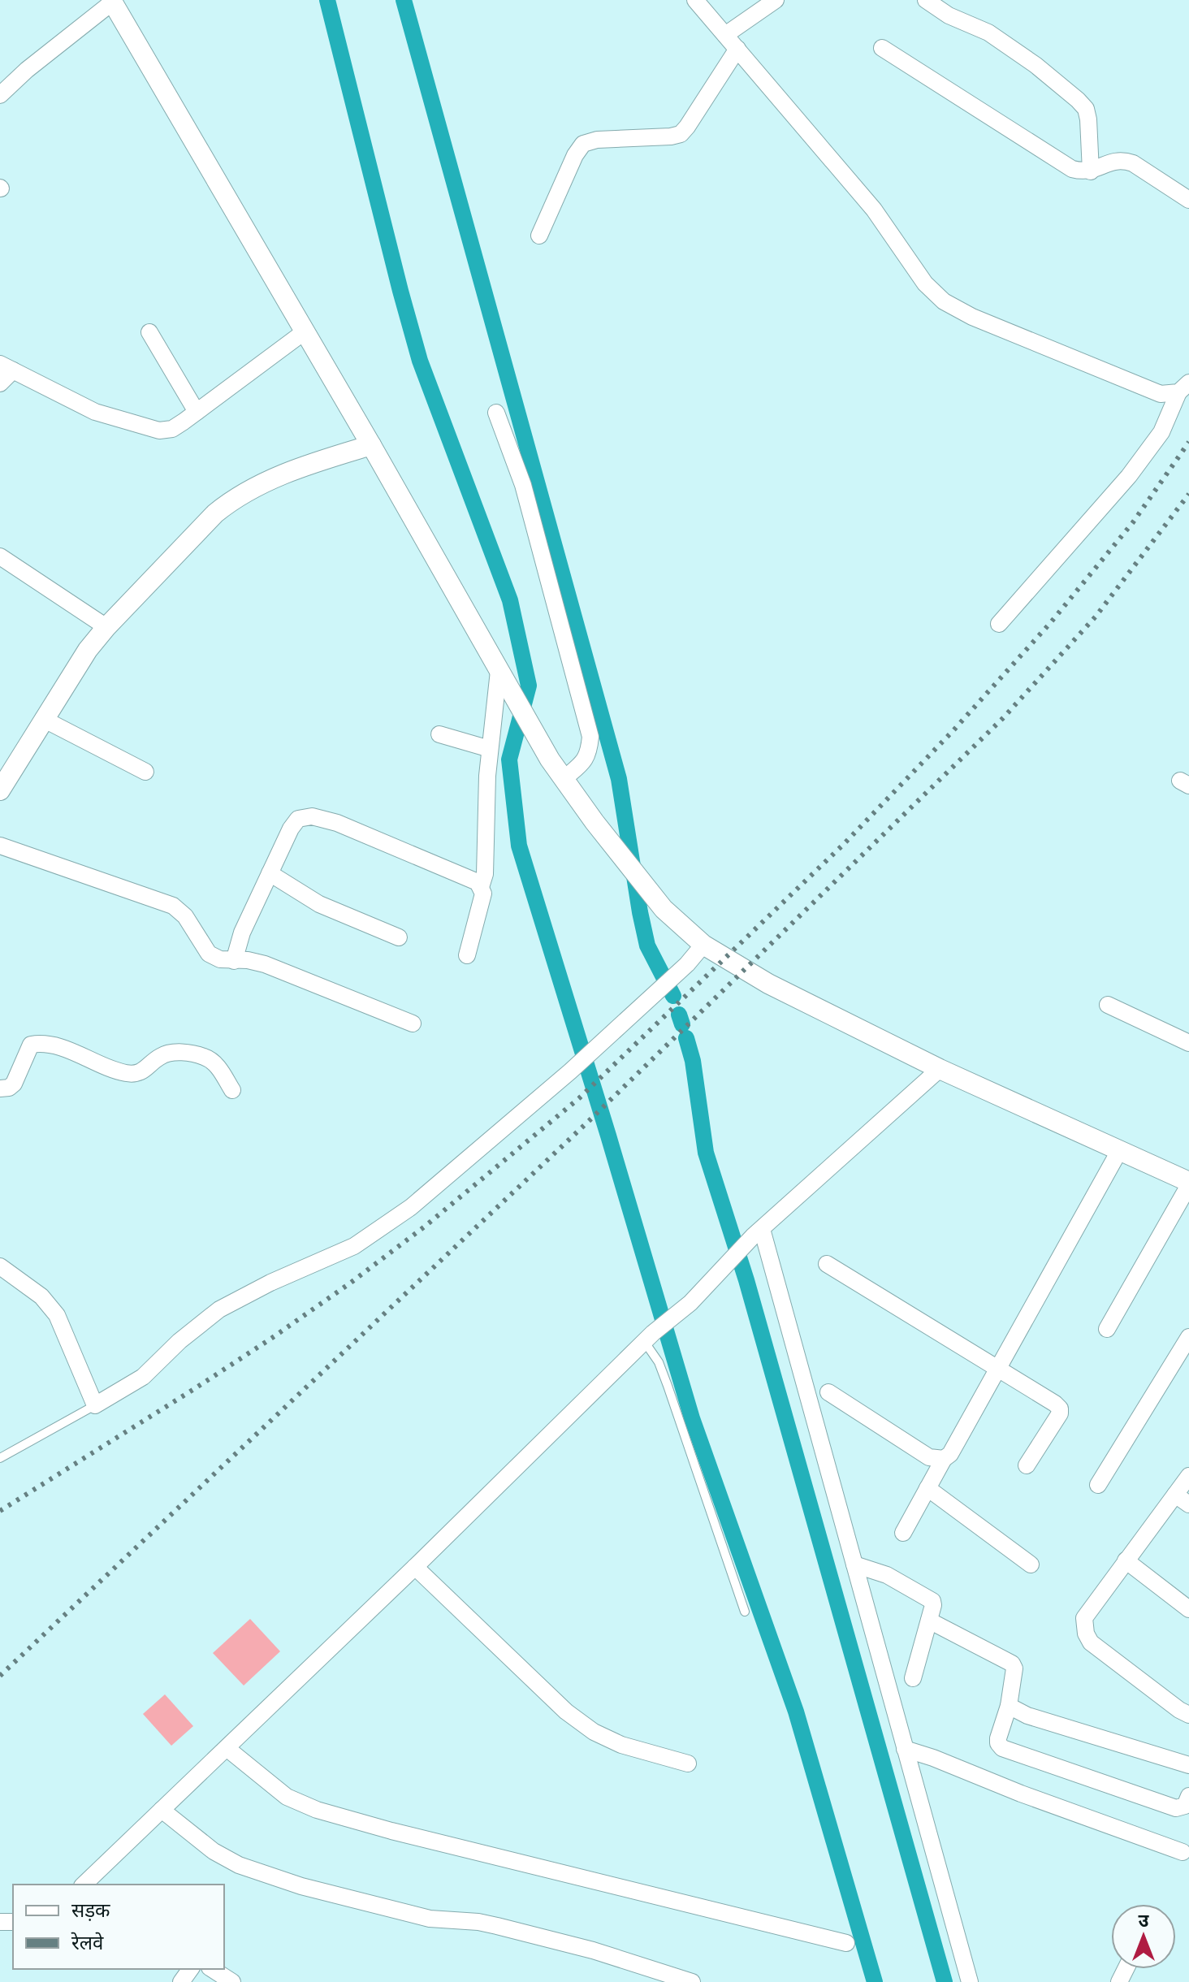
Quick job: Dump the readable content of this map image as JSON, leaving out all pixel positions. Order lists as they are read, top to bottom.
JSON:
{
  "legend": ["सड़क", "रेलवे"],
  "north": "top"
}
